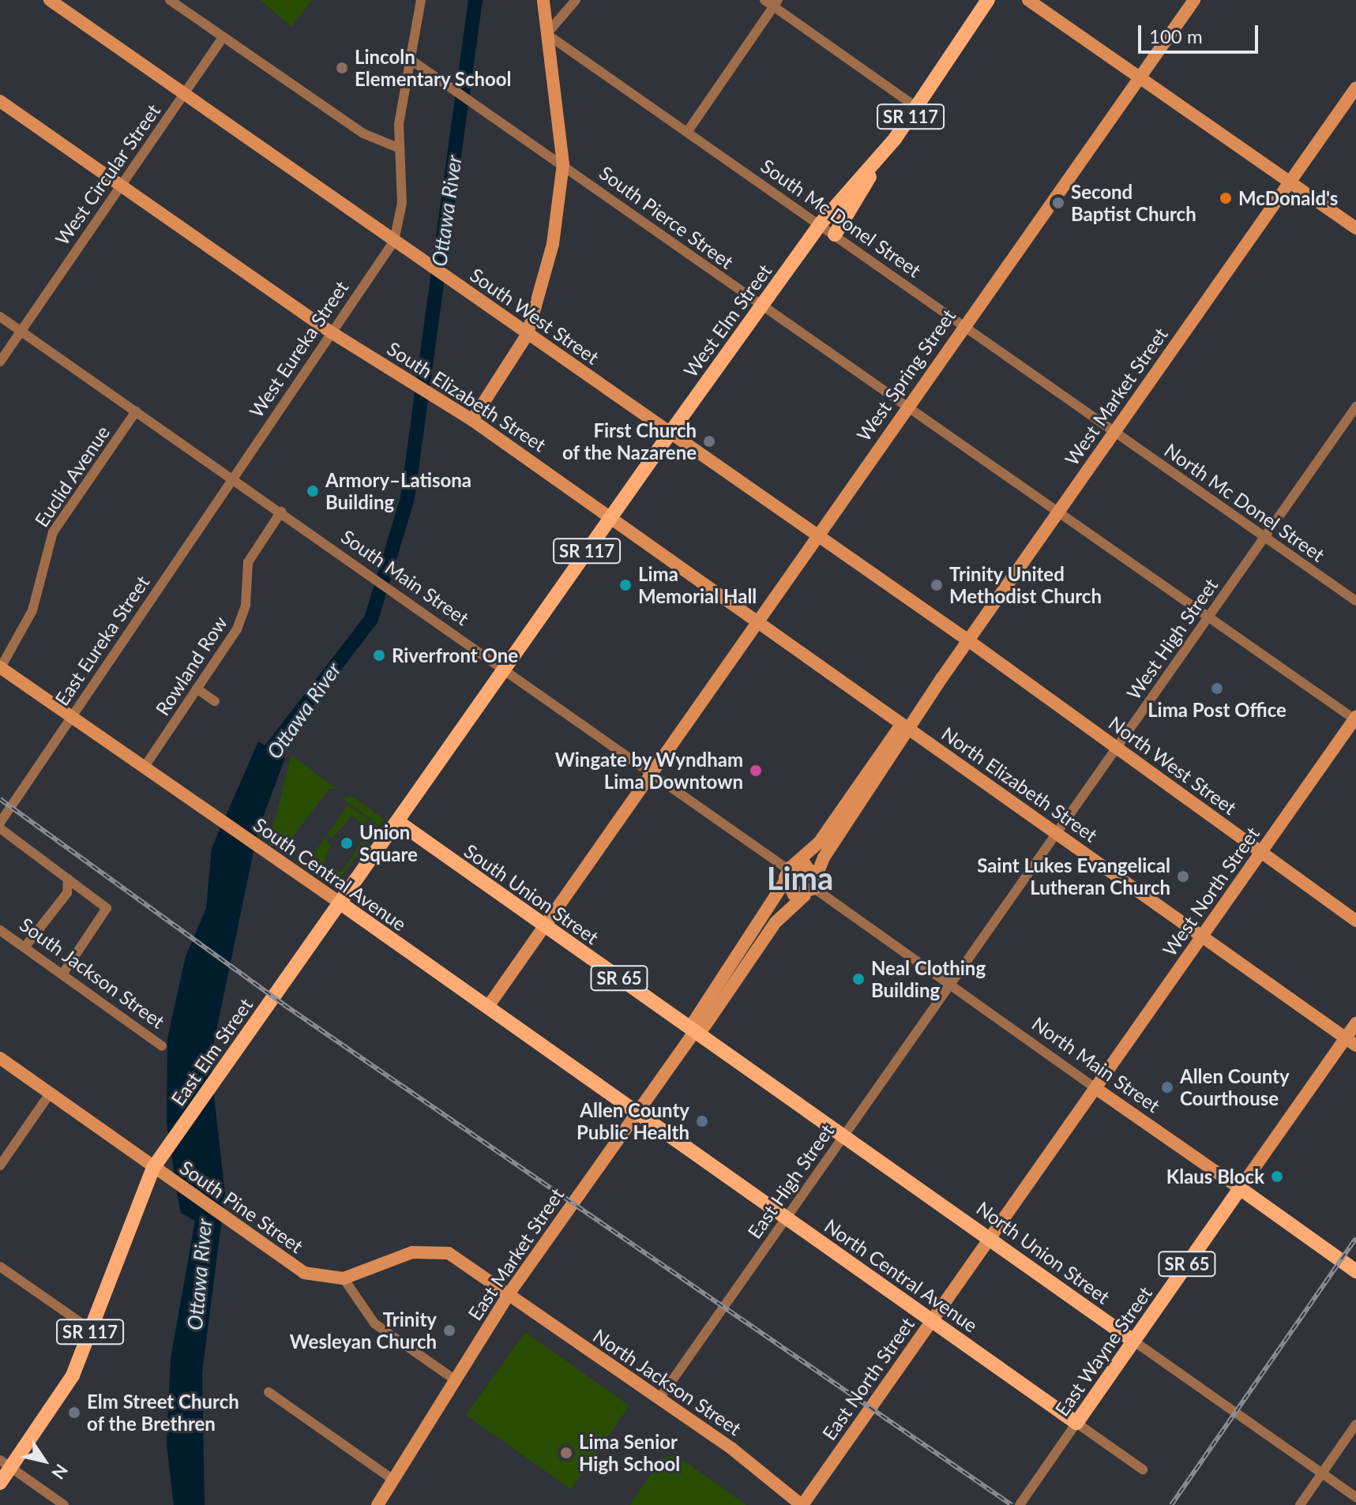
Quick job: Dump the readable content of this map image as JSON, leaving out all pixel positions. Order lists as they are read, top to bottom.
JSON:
{
  "streets": {
    "main road": [
      "SR 117",
      "West Elm Street",
      "South Central Avenue",
      "South Union Street",
      "SR 65",
      "East Elm Street",
      "North Main Street",
      "North Union Street",
      "North Central Avenue",
      "East Wayne Street"
    ],
    "street": [
      "West Circular Street",
      "South Pierce Street",
      "South Mc Donel Street",
      "South West Street",
      "West Eureka Street",
      "West Spring Street",
      "South Elizabeth Street",
      "West Market Street",
      "Euclid Avenue",
      "North Mc Donel Street",
      "South Main Street",
      "West High Street",
      "East Eureka Street",
      "Rowland Row",
      "North West Street",
      "North Elizabeth Street",
      "West North Street",
      "South Jackson Street",
      "East High Street",
      "South Pine Street",
      "East Market Street",
      "East North Street",
      "North Jackson Street"
    ]
  },
  "crossings": [
    ["West Circular Street", "South West Street"],
    ["West Circular Street", "South Elizabeth Street"],
    ["West Circular Street", "South Main Street"],
    ["South Pierce Street", "West Elm Street"],
    ["South Pierce Street", "West Spring Street"],
    ["South Pierce Street", "West Market Street"],
    ["South Pierce Street", "West High Street"],
    ["South Pierce Street", "West North Street"],
    ["South Mc Donel Street", "West Elm Street"],
    ["South Mc Donel Street", "West Spring Street"],
    ["South Mc Donel Street", "West Market Street"],
    ["South Mc Donel Street", "North Mc Donel Street"],
    ["South West Street", "West Elm Street"],
    ["South West Street", "West Eureka Street"],
    ["South West Street", "West Spring Street"],
    ["South West Street", "West Market Street"],
    ["South West Street", "North West Street"],
    ["West Elm Street", "South Elizabeth Street"],
    ["West Elm Street", "South Main Street"],
    ["West Elm Street", "East Elm Street"],
    ["West Eureka Street", "South Elizabeth Street"],
    ["West Eureka Street", "South Main Street"],
    ["West Eureka Street", "East Eureka Street"],
    ["West Spring Street", "South Elizabeth Street"],
    ["West Spring Street", "South Main Street"],
    ["West Spring Street", "South Central Avenue"],
    ["West Spring Street", "South Union Street"],
    ["South Elizabeth Street", "West Market Street"],
    ["South Elizabeth Street", "North Elizabeth Street"],
    ["West Market Street", "North Mc Donel Street"],
    ["West Market Street", "South Main Street"],
    ["West Market Street", "North West Street"],
    ["West Market Street", "North Elizabeth Street"],
    ["West Market Street", "North Main Street"],
    ["West Market Street", "East Market Street"],
    ["Euclid Avenue", "South Main Street"],
    ["Euclid Avenue", "South Central Avenue"],
    ["North Mc Donel Street", "West High Street"],
    ["South Main Street", "East Eureka Street"],
    ["South Main Street", "Rowland Row"],
    ["South Main Street", "East Elm Street"],
    ["South Main Street", "East Market Street"],
    ["West High Street", "North West Street"],
    ["West High Street", "North Elizabeth Street"],
    ["West High Street", "North Main Street"],
    ["West High Street", "East High Street"],
    ["East Eureka Street", "South Central Avenue"],
    ["Rowland Row", "South Central Avenue"],
    ["North West Street", "West North Street"],
    ["North Elizabeth Street", "West North Street"],
    ["South Central Avenue", "East Elm Street"],
    ["South Central Avenue", "East Market Street"],
    ["South Central Avenue", "North Central Avenue"],
    ["West North Street", "North Main Street"],
    ["West North Street", "East North Street"],
    ["South Union Street", "East Elm Street"],
    ["South Union Street", "North Union Street"],
    ["South Union Street", "East Market Street"],
    ["East Elm Street", "South Pine Street"],
    ["North Main Street", "East High Street"],
    ["North Main Street", "East Market Street"],
    ["North Main Street", "East Wayne Street"],
    ["North Main Street", "East North Street"],
    ["East High Street", "North Union Street"],
    ["East High Street", "North Central Avenue"],
    ["East High Street", "North Jackson Street"],
    ["North Union Street", "East Market Street"],
    ["North Union Street", "East Wayne Street"],
    ["North Union Street", "East North Street"],
    ["East Market Street", "North Central Avenue"],
    ["East Market Street", "North Jackson Street"],
    ["North Central Avenue", "East Wayne Street"],
    ["North Central Avenue", "East North Street"],
    ["East North Street", "North Jackson Street"]
  ],
  "districts": ["Lima"],
  "water": ["Ottawa River"],
  "places": [
    "Lincoln Elementary School",
    "McDonald's",
    "Second Baptist Church",
    "First Church of the Nazarene",
    "Armory–Latisona Building",
    "Lima Memorial Hall",
    "Trinity United Methodist Church",
    "Riverfront One",
    "Lima Post Office",
    "Wingate by Wyndham Lima Downtown",
    "Union Square",
    "Saint Lukes Evangelical Lutheran Church",
    "Neal Clothing Building",
    "Allen County Courthouse",
    "Allen County Public Health",
    "Klaus Block",
    "Trinity Wesleyan Church",
    "Elm Street Church of the Brethren",
    "Lima Senior High School"
  ],
  "scale_bar": "100 m",
  "north": "bottom right"
}
